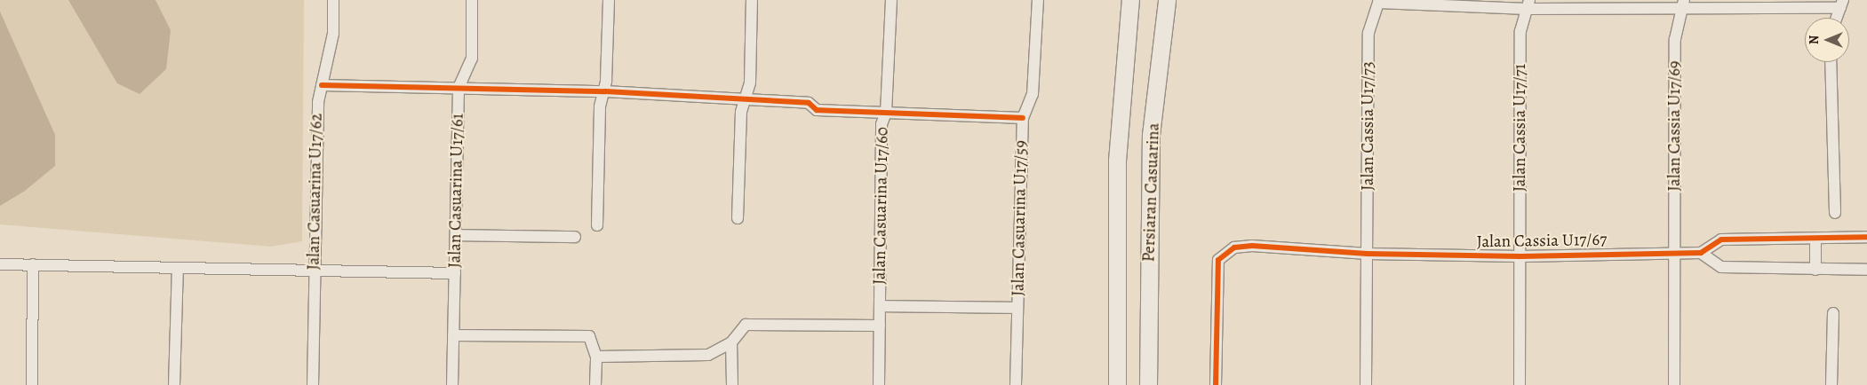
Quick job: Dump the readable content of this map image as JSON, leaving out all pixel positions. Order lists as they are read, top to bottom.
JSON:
{
  "streets": {
    "street": [
      "Jalan Cassia U17/73",
      "Jalan Cassia U17/69",
      "Jalan Cassia U17/71",
      "Jalan Casuarina U17/61",
      "Jalan Casuarina U17/62",
      "Persiaran Casuarina",
      "Jalan Casuarina U17/60",
      "Jalan Casuarina U17/59",
      "Jalan Cassia U17/67"
    ]
  },
  "crossings": [
    ["Jalan Cassia U17/73", "Jalan Cassia U17/67"],
    ["Jalan Cassia U17/69", "Jalan Cassia U17/67"],
    ["Jalan Cassia U17/71", "Jalan Cassia U17/67"]
  ],
  "north": "left"
}
